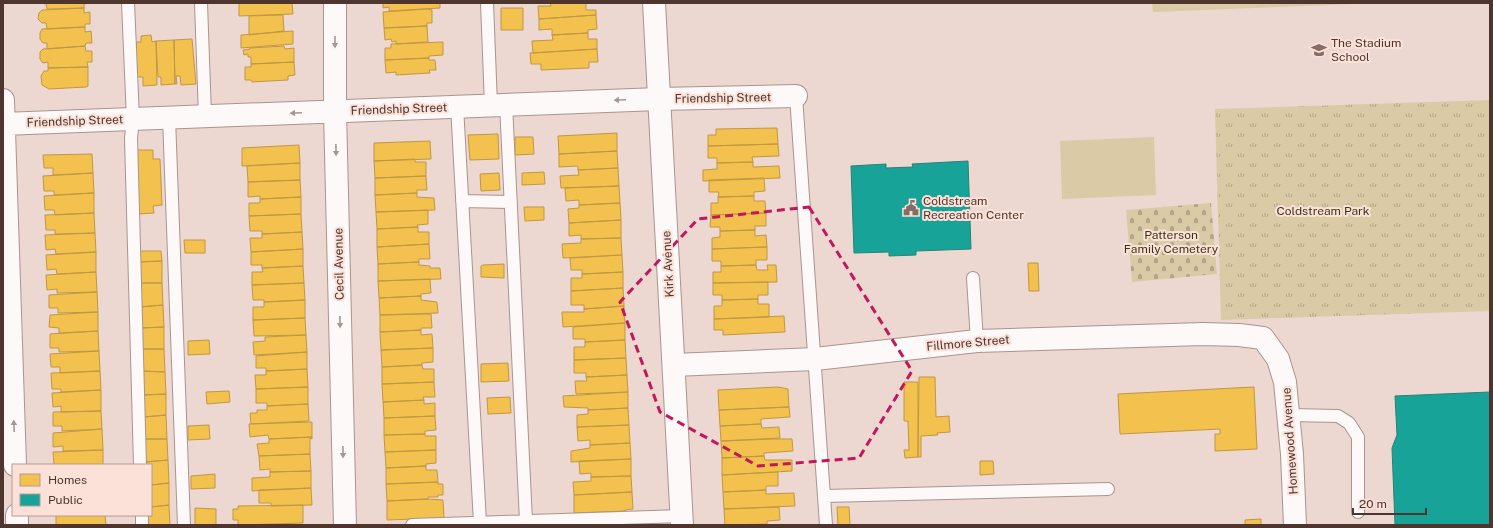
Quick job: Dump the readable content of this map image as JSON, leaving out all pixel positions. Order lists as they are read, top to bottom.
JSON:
{
  "streets": {
    "street": [
      "Friendship Street",
      "Cecil Avenue",
      "Kirk Avenue",
      "Fillmore Street",
      "Homewood Avenue"
    ]
  },
  "crossings": [
    ["Friendship Street", "Cecil Avenue"],
    ["Friendship Street", "Kirk Avenue"],
    ["Kirk Avenue", "Fillmore Street"],
    ["Fillmore Street", "Homewood Avenue"]
  ],
  "one_way": ["Friendship Street", "Cecil Avenue"],
  "parks": ["Coldstream Park", "Patterson Family Cemetery"],
  "places": {
    "school or university": ["The Stadium School"],
    "public building": ["Coldstream Recreation Center"]
  },
  "legend": ["Homes", "Public"],
  "scale_bar": "20 m"
}
